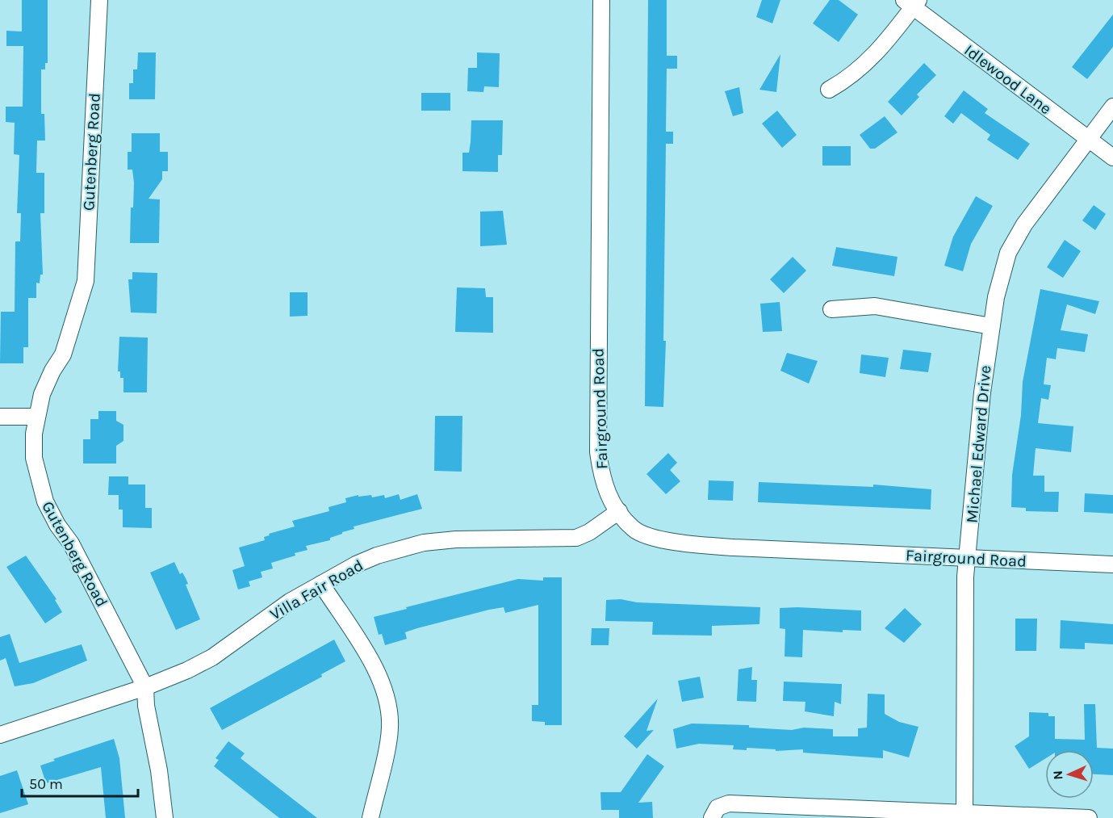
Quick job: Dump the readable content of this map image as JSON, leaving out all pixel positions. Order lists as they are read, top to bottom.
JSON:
{
  "streets": {
    "street": [
      "Idlewood Lane",
      "Gutenberg Road",
      "Fairground Road",
      "Michael Edward Drive",
      "Villa Fair Road"
    ]
  },
  "crossings": [
    ["Idlewood Lane", "Michael Edward Drive"],
    ["Gutenberg Road", "Villa Fair Road"],
    ["Fairground Road", "Michael Edward Drive"],
    ["Fairground Road", "Villa Fair Road"]
  ],
  "scale_bar": "50 m",
  "north": "left"
}
